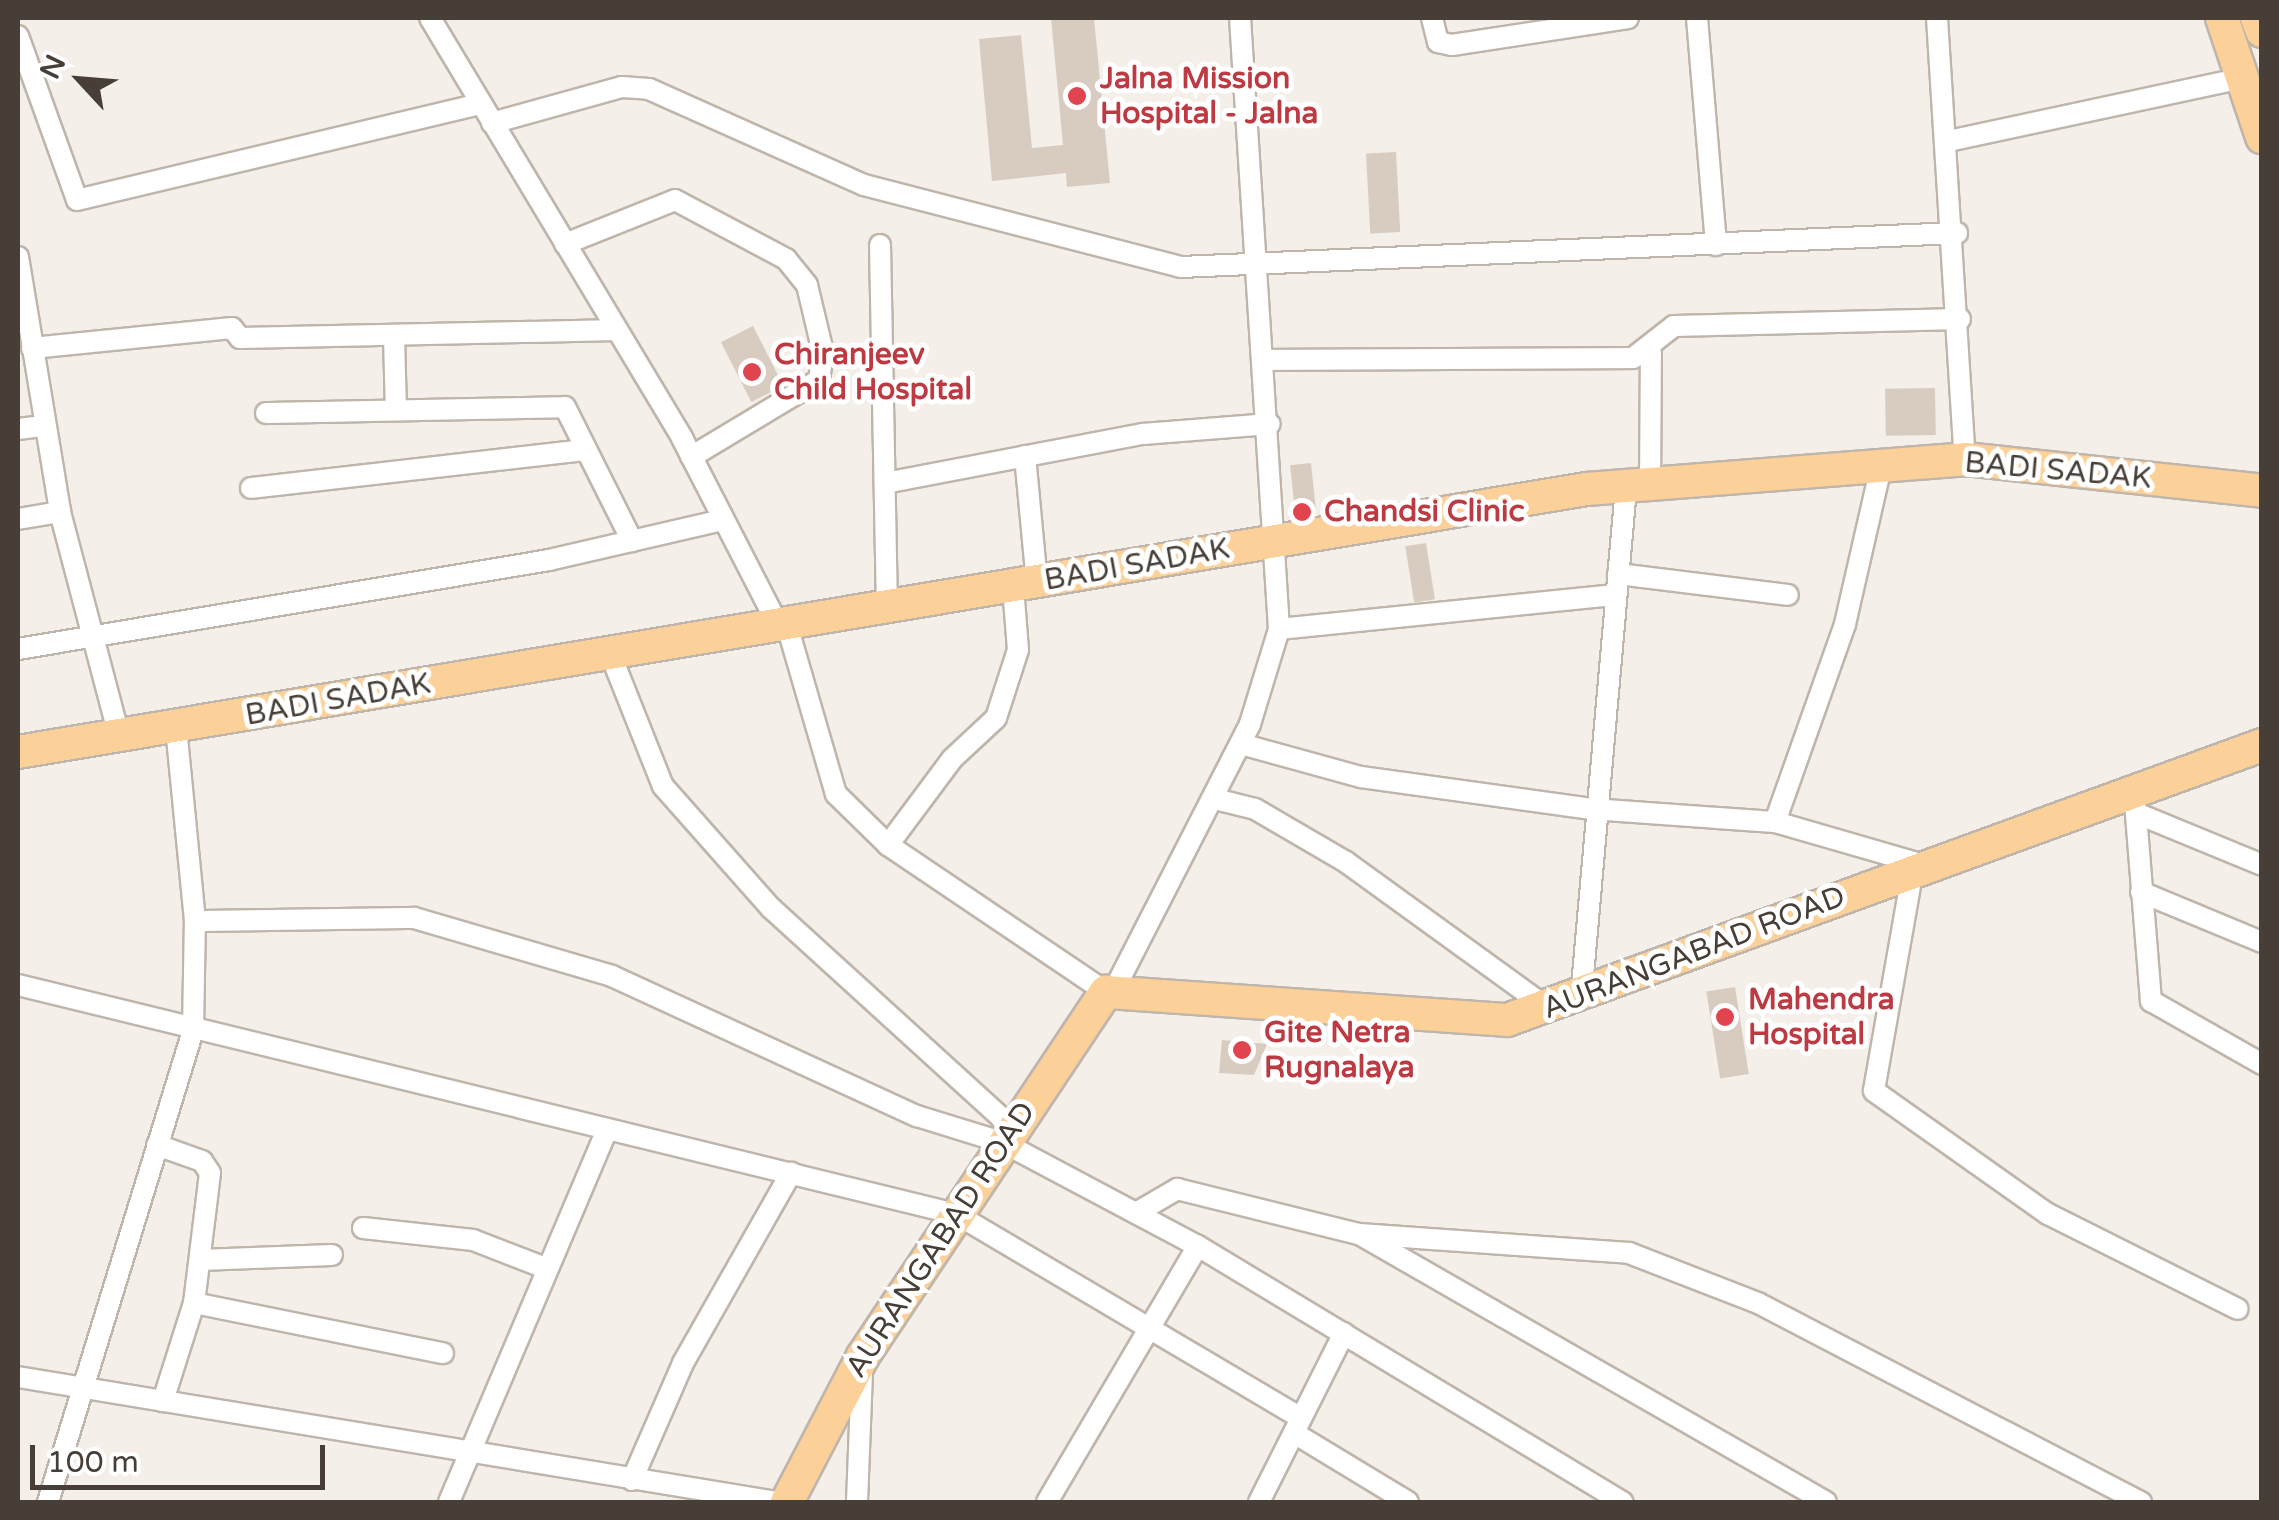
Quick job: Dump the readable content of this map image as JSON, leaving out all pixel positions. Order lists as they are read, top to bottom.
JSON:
{
  "streets": {
    "main road": ["BADI SADAK", "AURANGABAD ROAD"]
  },
  "places": [
    "Jalna Mission Hospital - Jalna",
    "Chiranjeev Child Hospital",
    "Chandsi Clinic",
    "Mahendra Hospital",
    "Gite Netra Rugnalaya"
  ],
  "scale_bar": "100 m",
  "north": "top left"
}
